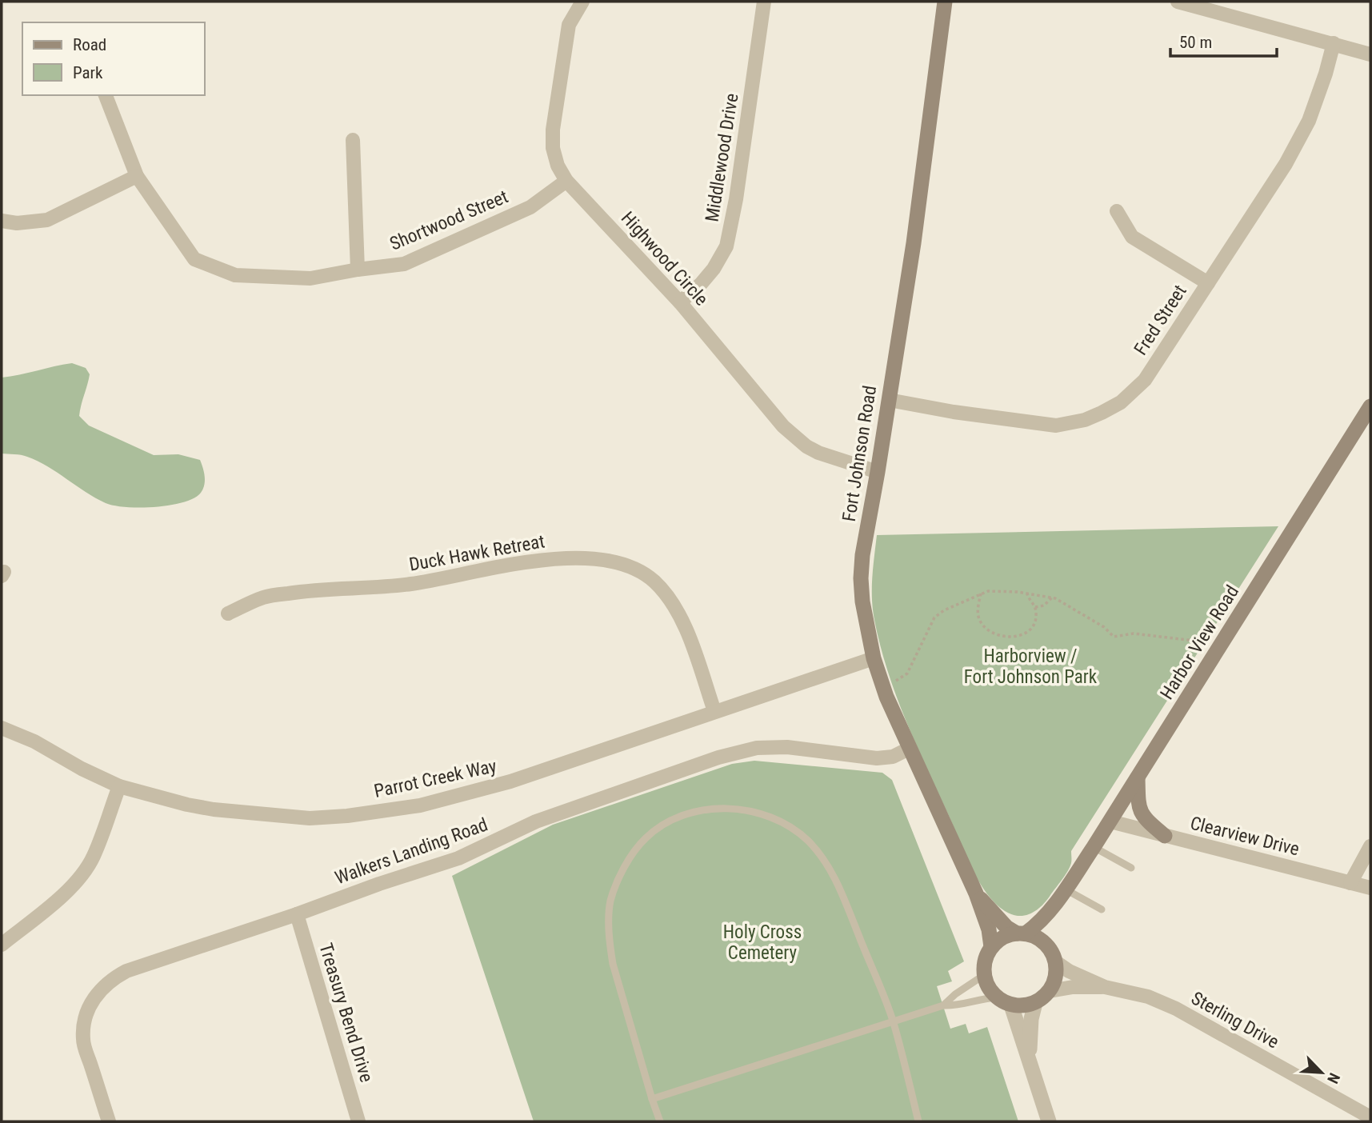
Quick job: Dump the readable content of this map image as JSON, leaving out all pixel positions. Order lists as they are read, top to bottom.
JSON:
{
  "streets": {
    "main road": ["Fort Johnson Road", "Harbor View Road"],
    "street": [
      "Middlewood Drive",
      "Shortwood Street",
      "Highwood Circle",
      "Fred Street",
      "Duck Hawk Retreat",
      "Parrot Creek Way",
      "Clearview Drive",
      "Walkers Landing Road",
      "Treasury Bend Drive",
      "Sterling Drive"
    ]
  },
  "crossings": [
    ["Middlewood Drive", "Highwood Circle"],
    ["Shortwood Street", "Highwood Circle"],
    ["Highwood Circle", "Fort Johnson Road"],
    ["Fred Street", "Fort Johnson Road"],
    ["Fort Johnson Road", "Harbor View Road"],
    ["Fort Johnson Road", "Parrot Creek Way"],
    ["Fort Johnson Road", "Walkers Landing Road"],
    ["Fort Johnson Road", "Sterling Drive"],
    ["Duck Hawk Retreat", "Parrot Creek Way"],
    ["Harbor View Road", "Clearview Drive"],
    ["Harbor View Road", "Sterling Drive"],
    ["Walkers Landing Road", "Treasury Bend Drive"]
  ],
  "parks": ["Harborview / Fort Johnson Park", "Holy Cross Cemetery"],
  "legend": ["Road", "Park"],
  "scale_bar": "50 m",
  "north": "bottom right"
}
